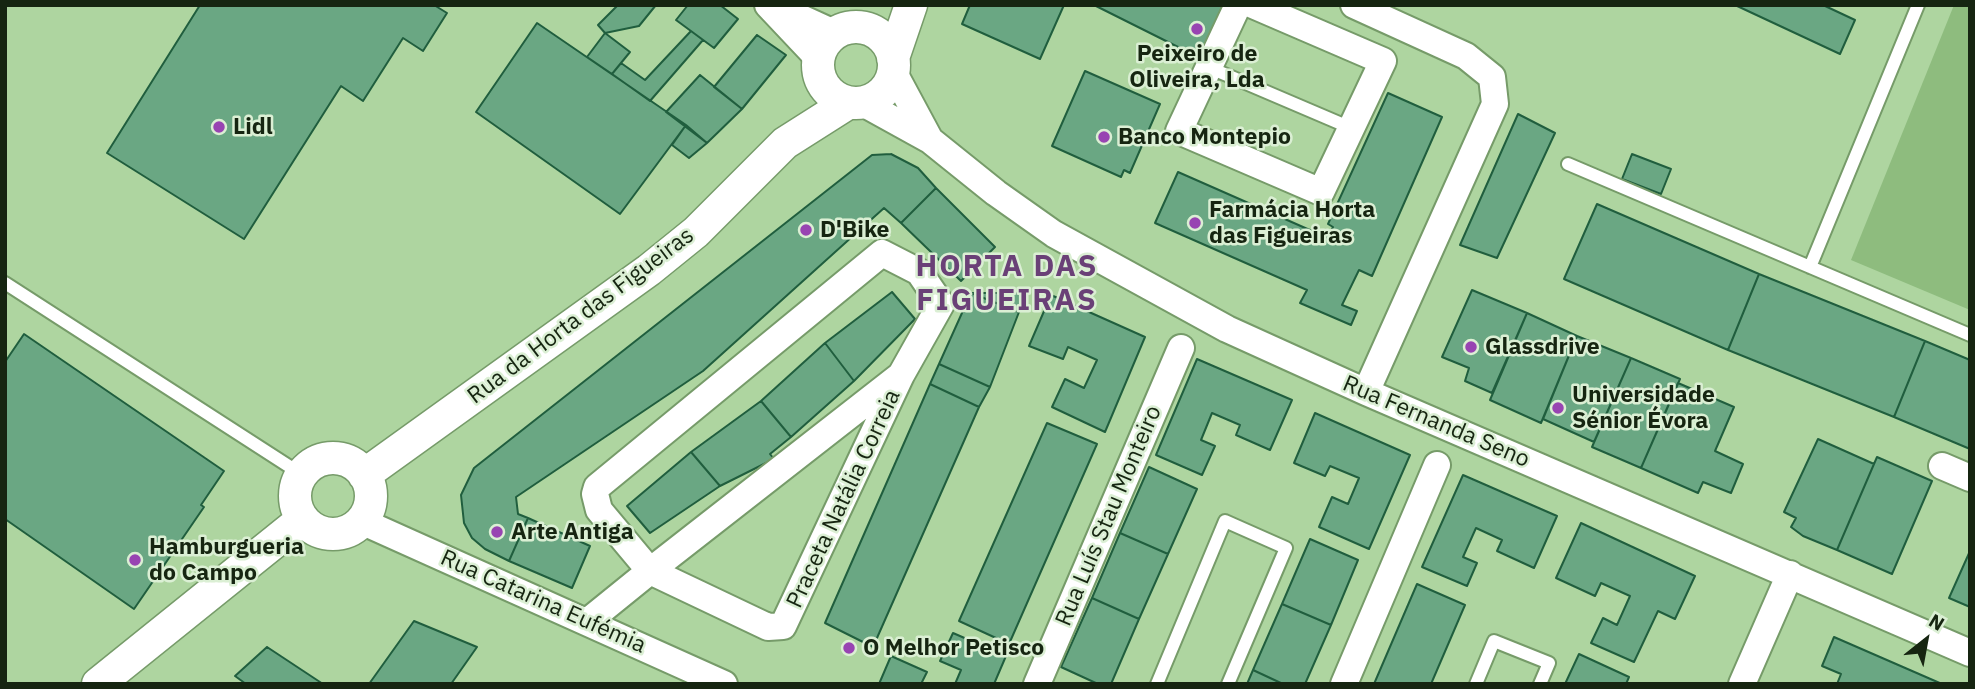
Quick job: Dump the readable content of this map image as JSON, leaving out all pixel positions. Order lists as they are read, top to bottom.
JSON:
{
  "streets": {
    "street": [
      "Rua da Horta das Figueiras",
      "Rua Fernanda Seno",
      "Praceta Natália Correia",
      "Rua Luís Stau Monteiro",
      "Rua Catarina Eufémia"
    ]
  },
  "crossings": [
    ["Rua da Horta das Figueiras", "Rua Fernanda Seno"],
    ["Rua da Horta das Figueiras", "Rua Catarina Eufémia"],
    ["Praceta Natália Correia", "Rua Catarina Eufémia"]
  ],
  "districts": ["HORTA DAS FIGUEIRAS"],
  "places": [
    "Peixeiro de Oliveira, Lda",
    "Lidl",
    "Banco Montepio",
    "Farmácia Horta das Figueiras",
    "D'Bike",
    "Glassdrive",
    "Universidade Sénior Évora",
    "Arte Antiga",
    "Hamburgueria do Campo",
    "O Melhor Petisco"
  ],
  "north": "top right"
}
